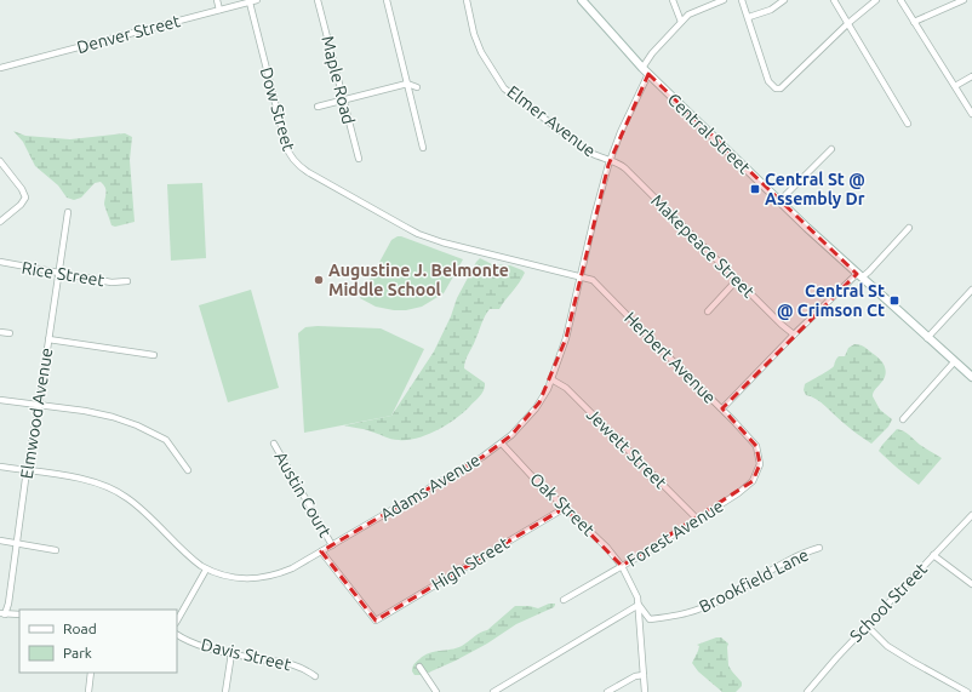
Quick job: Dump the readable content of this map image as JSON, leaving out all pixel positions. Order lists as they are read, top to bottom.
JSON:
{
  "streets": {
    "main road": ["Central Street"],
    "street": [
      "Denver Street",
      "Maple Road",
      "Dow Street",
      "Elmer Avenue",
      "Makepeace Street",
      "Rice Street",
      "Herbert Avenue",
      "Elmwood Avenue",
      "Jewett Street",
      "Adams Avenue",
      "Austin Court",
      "Oak Street",
      "Forest Avenue",
      "High Street",
      "Brookfield Lane",
      "School Street",
      "Davis Street"
    ]
  },
  "crossings": [
    ["Denver Street", "Dow Street"],
    ["Dow Street", "Herbert Avenue"],
    ["Dow Street", "Adams Avenue"],
    ["Elmer Avenue", "Makepeace Street"],
    ["Elmer Avenue", "Adams Avenue"],
    ["Central Street", "Adams Avenue"],
    ["Makepeace Street", "Adams Avenue"],
    ["Rice Street", "Elmwood Avenue"],
    ["Herbert Avenue", "Adams Avenue"],
    ["Herbert Avenue", "Forest Avenue"],
    ["Elmwood Avenue", "Adams Avenue"],
    ["Jewett Street", "Adams Avenue"],
    ["Jewett Street", "Forest Avenue"],
    ["Adams Avenue", "Austin Court"],
    ["Adams Avenue", "Oak Street"],
    ["Adams Avenue", "High Street"],
    ["Oak Street", "Forest Avenue"],
    ["Oak Street", "High Street"],
    ["Oak Street", "Brookfield Lane"]
  ],
  "places": {
    "transit": ["Central St @ Assembly Dr", "Central St @ Crimson Ct"],
    "other": ["Augustine J. Belmonte Middle School"]
  },
  "legend": ["Road", "Park"]
}
